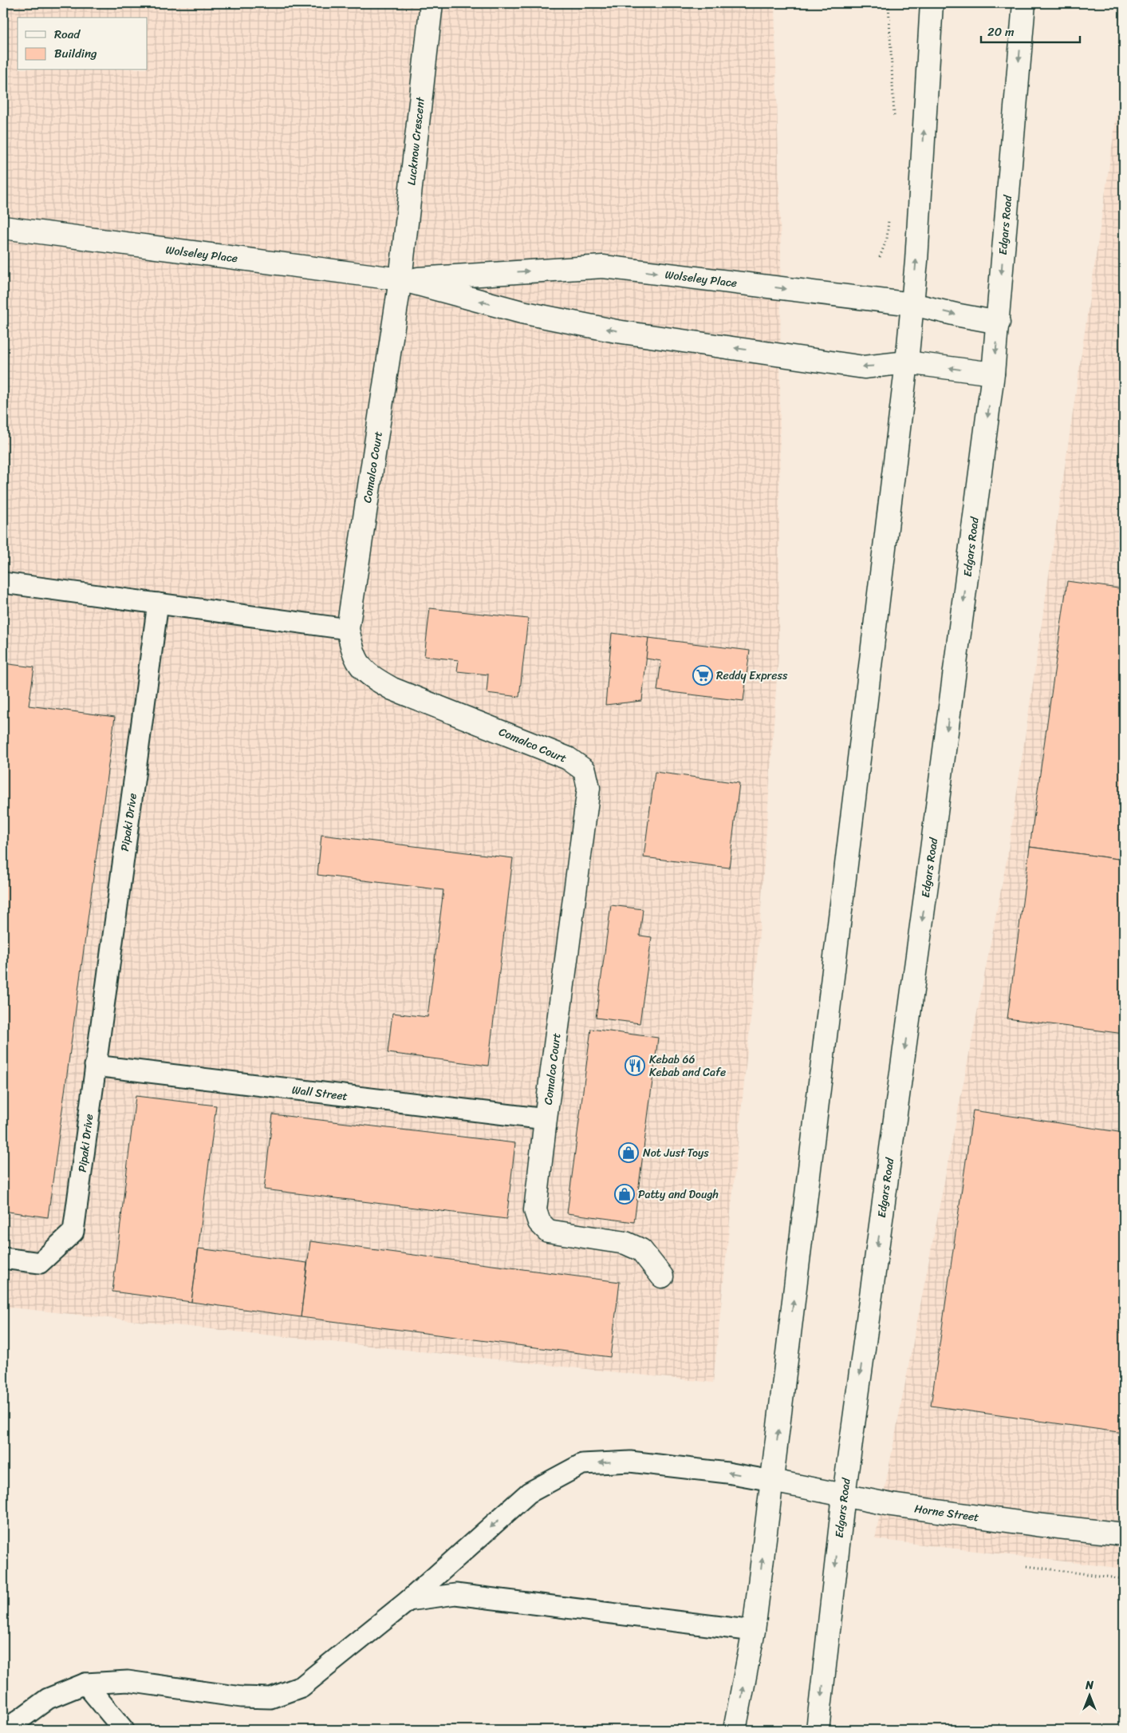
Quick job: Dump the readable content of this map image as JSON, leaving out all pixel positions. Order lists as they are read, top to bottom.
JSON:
{
  "streets": {
    "street": [
      "Lucknow Crescent",
      "Edgars Road",
      "Wolseley Place",
      "Comalco Court",
      "Horne Street"
    ],
    "lane": ["Pipaki Drive", "Wall Street"]
  },
  "crossings": [
    ["Lucknow Crescent", "Wolseley Place"],
    ["Lucknow Crescent", "Comalco Court"],
    ["Edgars Road", "Wolseley Place"],
    ["Edgars Road", "Horne Street"],
    ["Wolseley Place", "Comalco Court"],
    ["Comalco Court", "Wall Street"],
    ["Pipaki Drive", "Wall Street"]
  ],
  "places": {
    "supermarket": ["Reddy Express"],
    "restaurant": ["Kebab 66 Kebab and Cafe"],
    "shop": ["Not Just Toys", "Patty and Dough"]
  },
  "legend": ["Road", "Building"],
  "scale_bar": "20 m",
  "north": "top"
}
